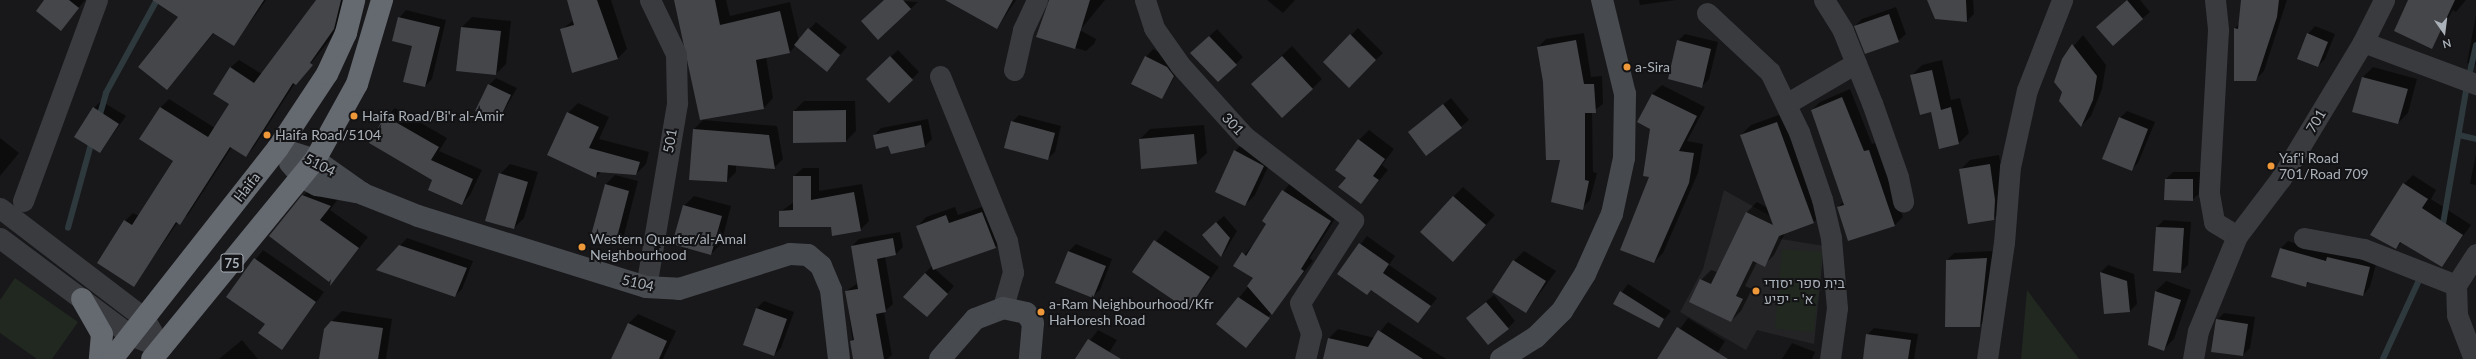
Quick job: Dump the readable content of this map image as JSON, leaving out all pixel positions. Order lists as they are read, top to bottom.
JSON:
{
  "streets": {
    "highway": ["Haifa", "75"],
    "street": [
      "701",
      "301",
      "501",
      "5104"
    ]
  },
  "crossings": [
    ["501", "5104"],
    ["5104", "Haifa"],
    ["5104", "75"]
  ],
  "places": [
    "a-Sira",
    "Haifa Road/Bi'r al-Amir",
    "Haifa Road/5104",
    "Yaf'i Road 701/Road 709",
    "Western Quarter/al-Amal Neighbourhood",
    "בית ספר יסודי א' - יפיע",
    "a-Ram Neighbourhood/Kfr HaHoresh Road"
  ],
  "north": "bottom"
}
